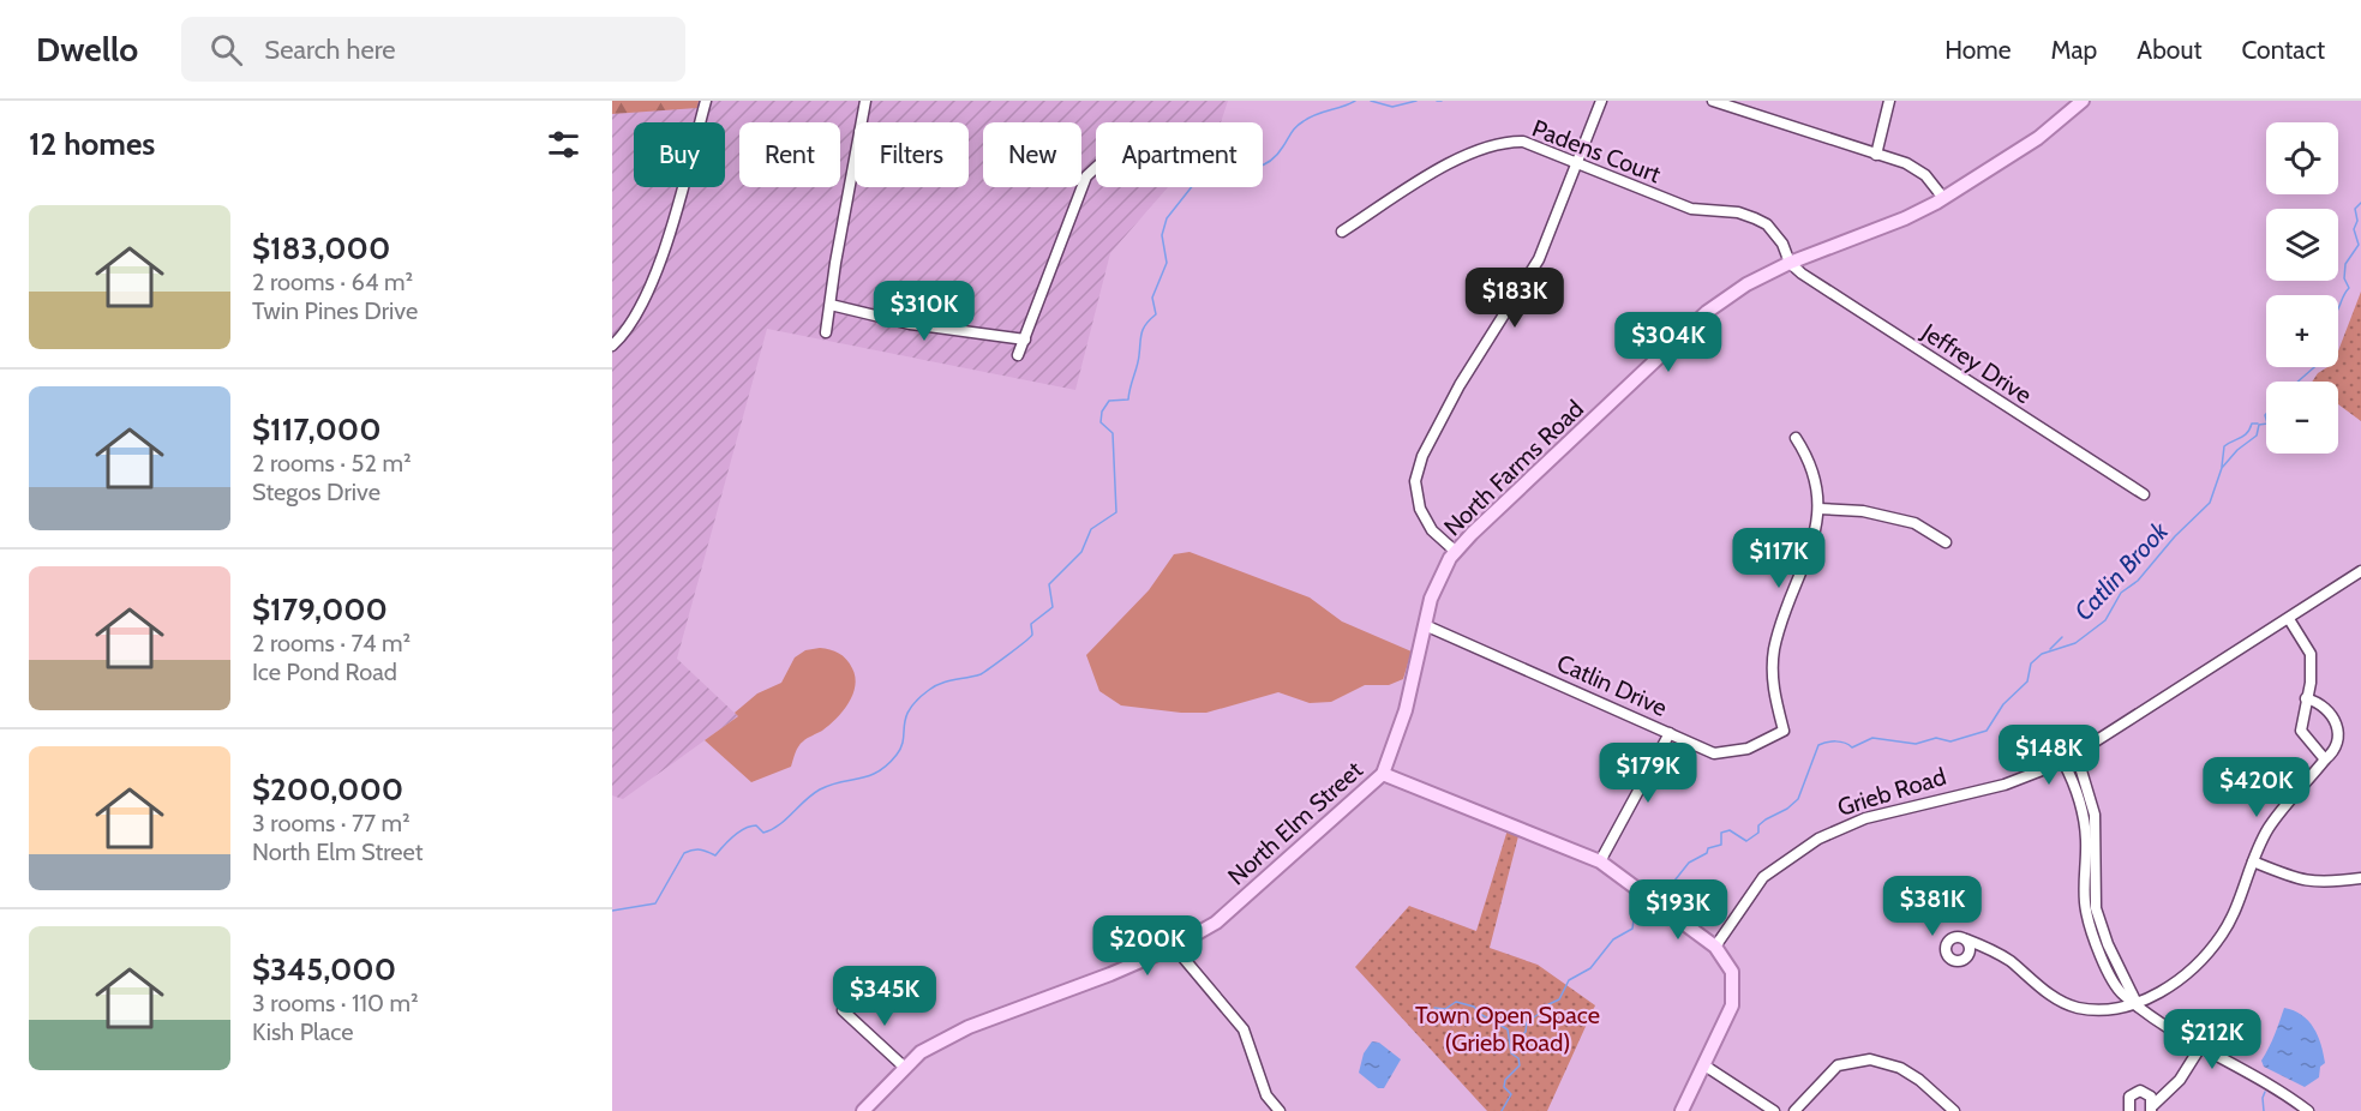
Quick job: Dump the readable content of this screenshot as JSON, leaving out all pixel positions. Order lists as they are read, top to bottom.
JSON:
{
  "streets": {
    "main road": ["North Farms Road", "North Elm Street"],
    "street": [
      "Padens Court",
      "Jeffrey Drive",
      "Catlin Drive",
      "Grieb Road"
    ]
  },
  "crossings": [
    ["Padens Court", "Jeffrey Drive"],
    ["Padens Court", "North Farms Road"],
    ["Jeffrey Drive", "North Farms Road"],
    ["North Farms Road", "Catlin Drive"],
    ["North Farms Road", "North Elm Street"]
  ],
  "water": ["Catlin Brook"],
  "parks": ["Town Open Space (Grieb Road)"],
  "page": {
    "header": "Dwello",
    "search": "Search here",
    "nav": [
      "Home",
      "Map",
      "About",
      "Contact"
    ],
    "heading": "12 homes",
    "map_buttons": ["+", "−"],
    "chip": [
      "Buy",
      "Rent",
      "Filters",
      "New",
      "Apartment"
    ],
    "list": [
      {
        "name": "$183,000",
        "note": "2 rooms · 64 m² · Twin Pines Drive"
      },
      {
        "name": "$117,000",
        "note": "2 rooms · 52 m² · Stegos Drive"
      },
      {
        "name": "$179,000",
        "note": "2 rooms · 74 m² · Ice Pond Road"
      },
      {
        "name": "$200,000",
        "note": "3 rooms · 77 m² · North Elm Street"
      },
      {
        "name": "$345,000",
        "note": "3 rooms · 110 m² · Kish Place"
      }
    ],
    "price": [
      "$183K",
      "$310K",
      "$304K",
      "$117K",
      "$148K",
      "$179K",
      "$420K",
      "$381K",
      "$193K",
      "$200K",
      "$345K",
      "$212K"
    ]
  }
}
